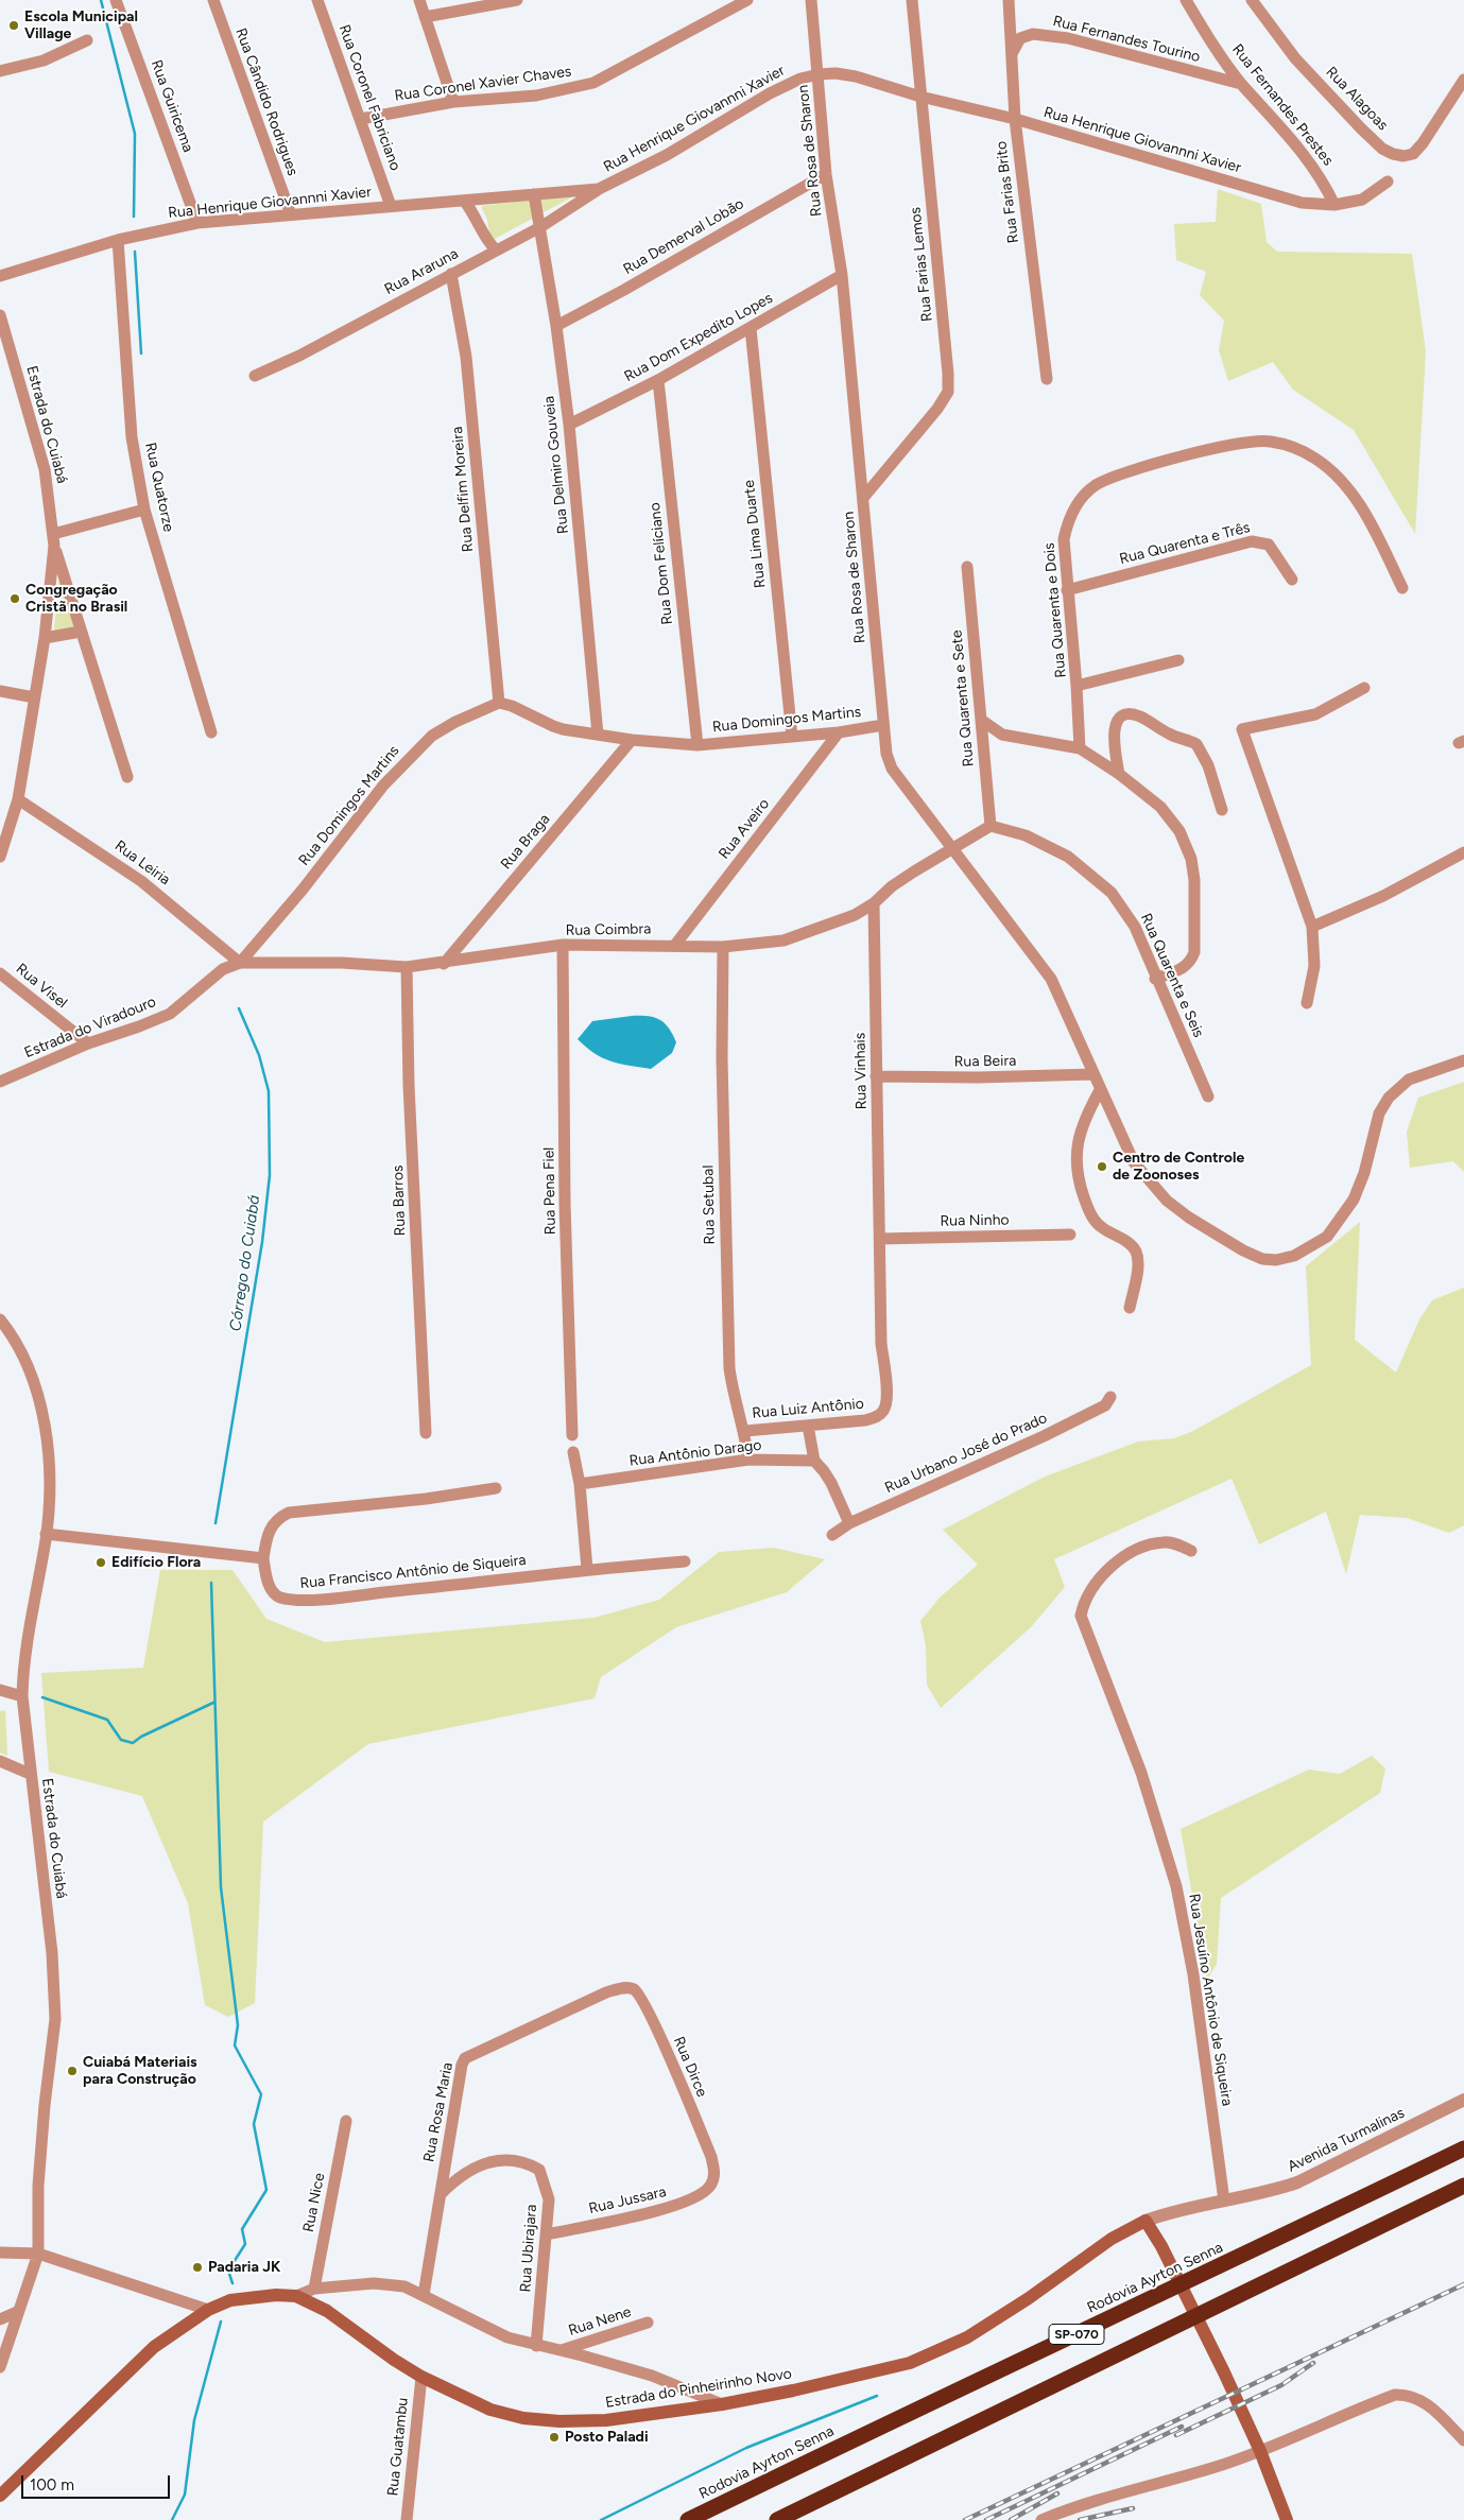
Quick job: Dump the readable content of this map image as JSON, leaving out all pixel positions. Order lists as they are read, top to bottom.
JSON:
{
  "streets": {
    "highway": ["Rodovia Ayrton Senna", "SP-070"],
    "main road": ["Estrada do Pinheirinho Novo"],
    "street": [
      "Rua Fernandes Tourino",
      "Rua Coronel Xavier Chaves",
      "Rua Coronel Fabriciano",
      "Rua Alagoas",
      "Rua Cândido Rodrigues",
      "Rua Fernandes Prestes",
      "Rua Guiricema",
      "Rua Henrique Giovannni Xavier",
      "Rua Rosa de Sharon",
      "Rua Farias Brito",
      "Rua Demerval Lobão",
      "Rua Farias Lemos",
      "Rua Araruna",
      "Rua Dom Expedito Lopes",
      "Estrada do Cuiabá",
      "Rua Delmiro Gouveia",
      "Rua Quatorze",
      "Rua Delfim Moreira",
      "Rua Lima Duarte",
      "Rua Quarenta e Três",
      "Rua Dom Felíciano",
      "Rua Quarenta e Dois",
      "Rua Quarenta e Sete",
      "Rua Domingos Martins",
      "Rua Aveiro",
      "Rua Braga",
      "Rua Leiria",
      "Rua Coimbra",
      "Rua Quarenta e Seis",
      "Rua Visel",
      "Estrada do Viradouro",
      "Rua Beira",
      "Rua Vinhais",
      "Rua Pena Fiel",
      "Rua Barros",
      "Rua Setubal",
      "Rua Ninho",
      "Rua Luiz Antônio",
      "Rua Antônio Darago",
      "Rua Urbano José do Prado",
      "Rua Francisco Antônio de Siqueira",
      "Rua Jesuíno Antônio de Siqueira",
      "Rua Dirce",
      "Rua Rosa Maria",
      "Avenida Turmalinas",
      "Rua Jussara",
      "Rua Nice",
      "Rua Ubirajara",
      "Rua Nene",
      "Rua Guatambu"
    ]
  },
  "crossings": [
    ["Rua Fernandes Tourino", "Rua Fernandes Prestes"],
    ["Rua Fernandes Tourino", "Rua Farias Brito"],
    ["Rua Coronel Xavier Chaves", "Rua Coronel Fabriciano"],
    ["Rua Coronel Fabriciano", "Rua Henrique Giovannni Xavier"],
    ["Rua Cândido Rodrigues", "Rua Henrique Giovannni Xavier"],
    ["Rua Fernandes Prestes", "Rua Henrique Giovannni Xavier"],
    ["Rua Guiricema", "Rua Henrique Giovannni Xavier"],
    ["Rua Henrique Giovannni Xavier", "Rua Rosa de Sharon"],
    ["Rua Henrique Giovannni Xavier", "Rua Farias Brito"],
    ["Rua Henrique Giovannni Xavier", "Rua Farias Lemos"],
    ["Rua Henrique Giovannni Xavier", "Rua Araruna"],
    ["Rua Henrique Giovannni Xavier", "Rua Delmiro Gouveia"],
    ["Rua Henrique Giovannni Xavier", "Rua Quatorze"],
    ["Rua Rosa de Sharon", "Rua Demerval Lobão"],
    ["Rua Rosa de Sharon", "Rua Farias Lemos"],
    ["Rua Rosa de Sharon", "Rua Dom Expedito Lopes"],
    ["Rua Rosa de Sharon", "Rua Domingos Martins"],
    ["Rua Rosa de Sharon", "Rua Coimbra"],
    ["Rua Rosa de Sharon", "Rua Beira"],
    ["Rua Demerval Lobão", "Rua Delmiro Gouveia"],
    ["Rua Araruna", "Rua Delmiro Gouveia"],
    ["Rua Araruna", "Rua Delfim Moreira"],
    ["Rua Dom Expedito Lopes", "Rua Delmiro Gouveia"],
    ["Rua Dom Expedito Lopes", "Rua Lima Duarte"],
    ["Rua Dom Expedito Lopes", "Rua Dom Felíciano"],
    ["Estrada do Cuiabá", "Rua Leiria"],
    ["Rua Delmiro Gouveia", "Rua Domingos Martins"],
    ["Rua Delfim Moreira", "Rua Domingos Martins"],
    ["Rua Lima Duarte", "Rua Domingos Martins"],
    ["Rua Quarenta e Três", "Rua Quarenta e Dois"],
    ["Rua Dom Felíciano", "Rua Domingos Martins"],
    ["Rua Quarenta e Sete", "Rua Quarenta e Seis"],
    ["Rua Domingos Martins", "Rua Aveiro"],
    ["Rua Domingos Martins", "Rua Braga"],
    ["Rua Domingos Martins", "Rua Leiria"],
    ["Rua Domingos Martins", "Rua Coimbra"],
    ["Rua Domingos Martins", "Estrada do Viradouro"],
    ["Rua Aveiro", "Rua Coimbra"],
    ["Rua Braga", "Rua Coimbra"],
    ["Rua Leiria", "Rua Coimbra"],
    ["Rua Leiria", "Estrada do Viradouro"],
    ["Rua Coimbra", "Estrada do Viradouro"],
    ["Rua Coimbra", "Rua Vinhais"],
    ["Rua Coimbra", "Rua Pena Fiel"],
    ["Rua Coimbra", "Rua Barros"],
    ["Rua Coimbra", "Rua Setubal"],
    ["Rua Visel", "Estrada do Viradouro"],
    ["Rua Beira", "Rua Vinhais"],
    ["Rua Vinhais", "Rua Ninho"],
    ["Rua Vinhais", "Rua Luiz Antônio"],
    ["Rua Setubal", "Rua Luiz Antônio"],
    ["Rua Setubal", "Rua Antônio Darago"],
    ["Rua Jesuíno Antônio de Siqueira", "Avenida Turmalinas"],
    ["Rua Dirce", "Rua Rosa Maria"],
    ["Rua Dirce", "Rua Jussara"],
    ["Rua Rosa Maria", "Rua Ubirajara"],
    ["Avenida Turmalinas", "Estrada do Pinheirinho Novo"],
    ["Rua Jussara", "Rua Ubirajara"],
    ["Estrada do Pinheirinho Novo", "Rua Guatambu"]
  ],
  "water": ["Córrego do Cuiabá"],
  "places": [
    "Escola Municipal Village",
    "Congregação Cristã no Brasil",
    "Centro de Controle de Zoonoses",
    "Edifício Flora",
    "Cuiabá Materiais para Construção",
    "Padaria JK",
    "Posto Paladi"
  ],
  "scale_bar": "100 m"
}
